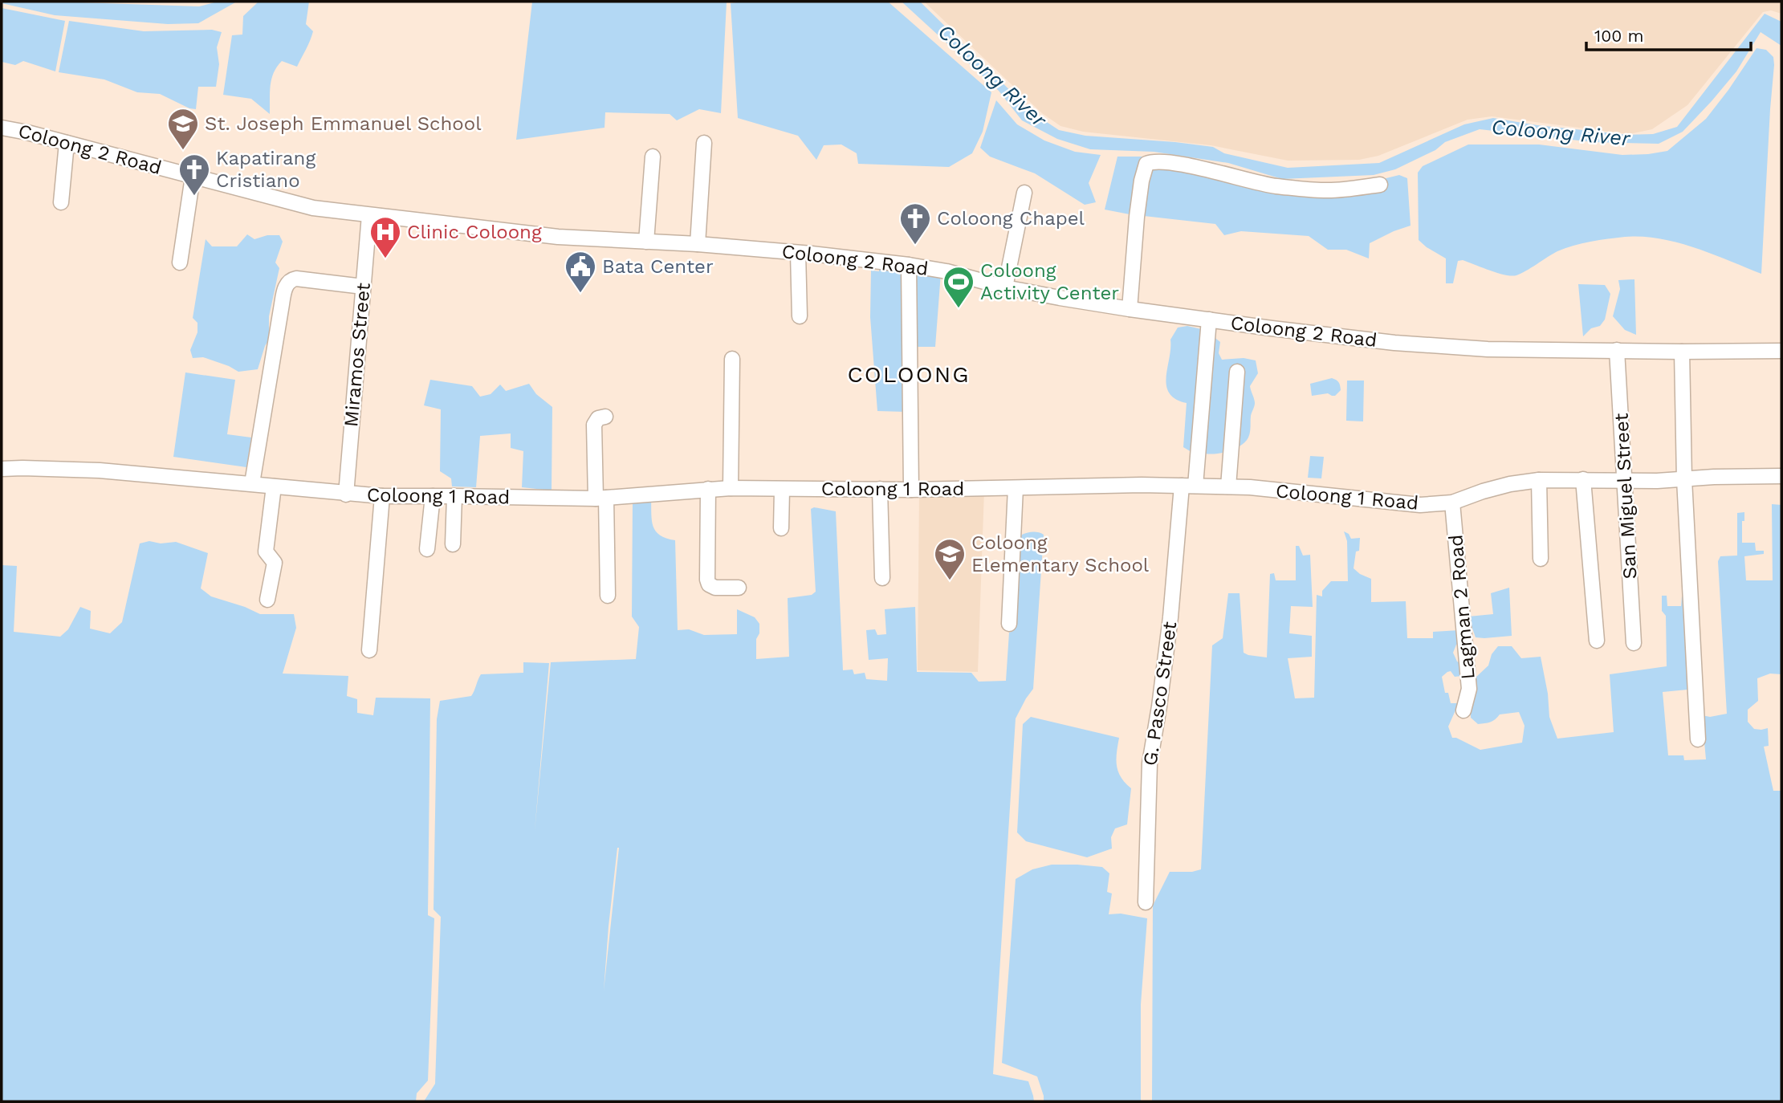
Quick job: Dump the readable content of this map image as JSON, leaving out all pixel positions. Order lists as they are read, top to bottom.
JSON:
{
  "streets": {
    "street": [
      "Coloong 2 Road",
      "Miramos Street",
      "Coloong 1 Road",
      "San Miguel Street",
      "Lagman 2 Road",
      "G. Pasco Street"
    ]
  },
  "crossings": [
    ["Coloong 2 Road", "Miramos Street"],
    ["Coloong 2 Road", "San Miguel Street"],
    ["Coloong 2 Road", "G. Pasco Street"],
    ["Miramos Street", "Coloong 1 Road"],
    ["Coloong 1 Road", "San Miguel Street"],
    ["Coloong 1 Road", "Lagman 2 Road"],
    ["Coloong 1 Road", "G. Pasco Street"]
  ],
  "districts": ["COLOONG"],
  "water": ["Coloong River"],
  "places": {
    "school or university": ["St. Joseph Emmanuel School", "Coloong Elementary School"],
    "church": ["Kapatirang Cristiano", "Coloong Chapel"],
    "hospital": ["Clinic Coloong"],
    "public building": ["Bata Center"],
    "sports": ["Coloong Activity Center"]
  },
  "scale_bar": "100 m"
}
